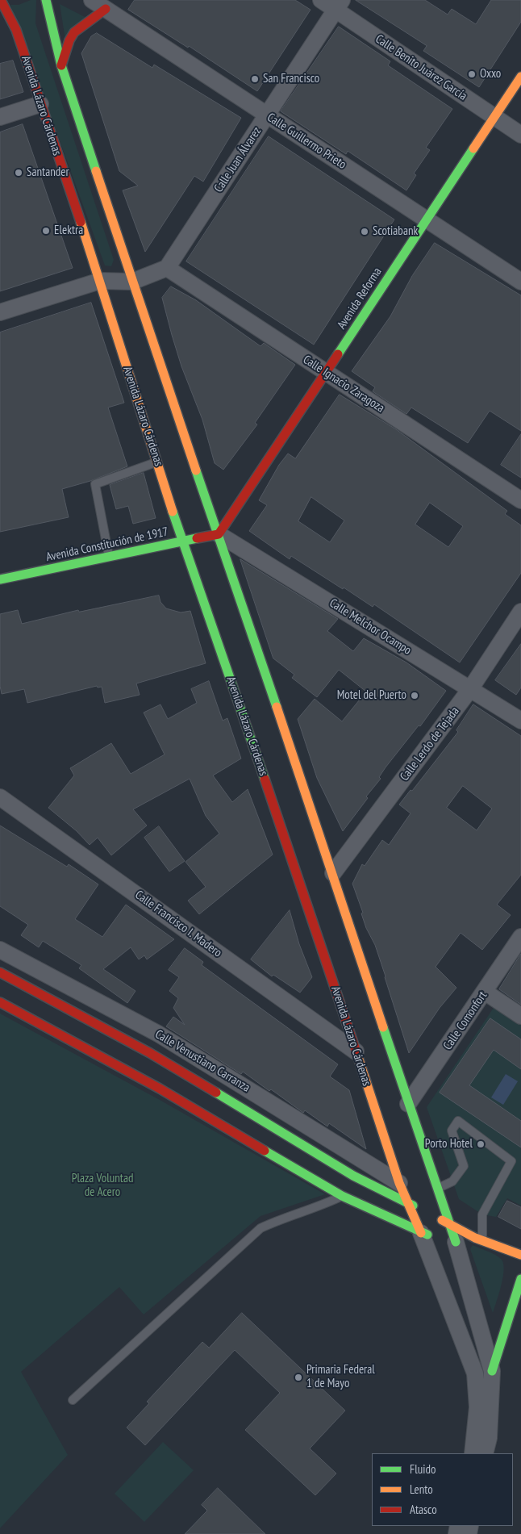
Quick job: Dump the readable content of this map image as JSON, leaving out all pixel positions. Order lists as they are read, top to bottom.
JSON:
{
  "streets": {
    "main road": ["Avenida Lázaro Cárdenas", "Avenida Reforma", "Avenida Constitución de 1917"],
    "street": [
      "Calle Benito Juárez García",
      "Calle Guillermo Prieto",
      "Calle Juan Álvarez",
      "Calle Ignacio Zaragoza",
      "Calle Melchor Ocampo",
      "Calle Lerdo de Tejada",
      "Calle Francisco I. Madero",
      "Calle Comonfort",
      "Calle Venustiano Carranza"
    ]
  },
  "crossings": [
    ["Calle Benito Juárez García", "Calle Juan Álvarez"],
    ["Calle Benito Juárez García", "Avenida Reforma"],
    ["Avenida Lázaro Cárdenas", "Avenida Reforma"],
    ["Avenida Lázaro Cárdenas", "Avenida Constitución de 1917"],
    ["Avenida Lázaro Cárdenas", "Calle Melchor Ocampo"],
    ["Avenida Lázaro Cárdenas", "Calle Lerdo de Tejada"],
    ["Avenida Lázaro Cárdenas", "Calle Francisco I. Madero"],
    ["Avenida Lázaro Cárdenas", "Calle Comonfort"],
    ["Avenida Lázaro Cárdenas", "Calle Venustiano Carranza"],
    ["Calle Guillermo Prieto", "Calle Juan Álvarez"],
    ["Calle Guillermo Prieto", "Avenida Reforma"],
    ["Calle Juan Álvarez", "Calle Ignacio Zaragoza"],
    ["Avenida Reforma", "Calle Ignacio Zaragoza"],
    ["Avenida Reforma", "Avenida Constitución de 1917"],
    ["Avenida Reforma", "Calle Melchor Ocampo"],
    ["Avenida Constitución de 1917", "Calle Melchor Ocampo"],
    ["Calle Melchor Ocampo", "Calle Lerdo de Tejada"]
  ],
  "parks": ["Plaza Voluntad de Acero"],
  "places": [
    "Oxxo",
    "San Francisco",
    "Santander",
    "Elektra",
    "Scotiabank",
    "Motel del Puerto",
    "Porto Hotel",
    "Primaria Federal 1 de Mayo"
  ],
  "legend": ["Fluido", "Lento", "Atasco"]
}
